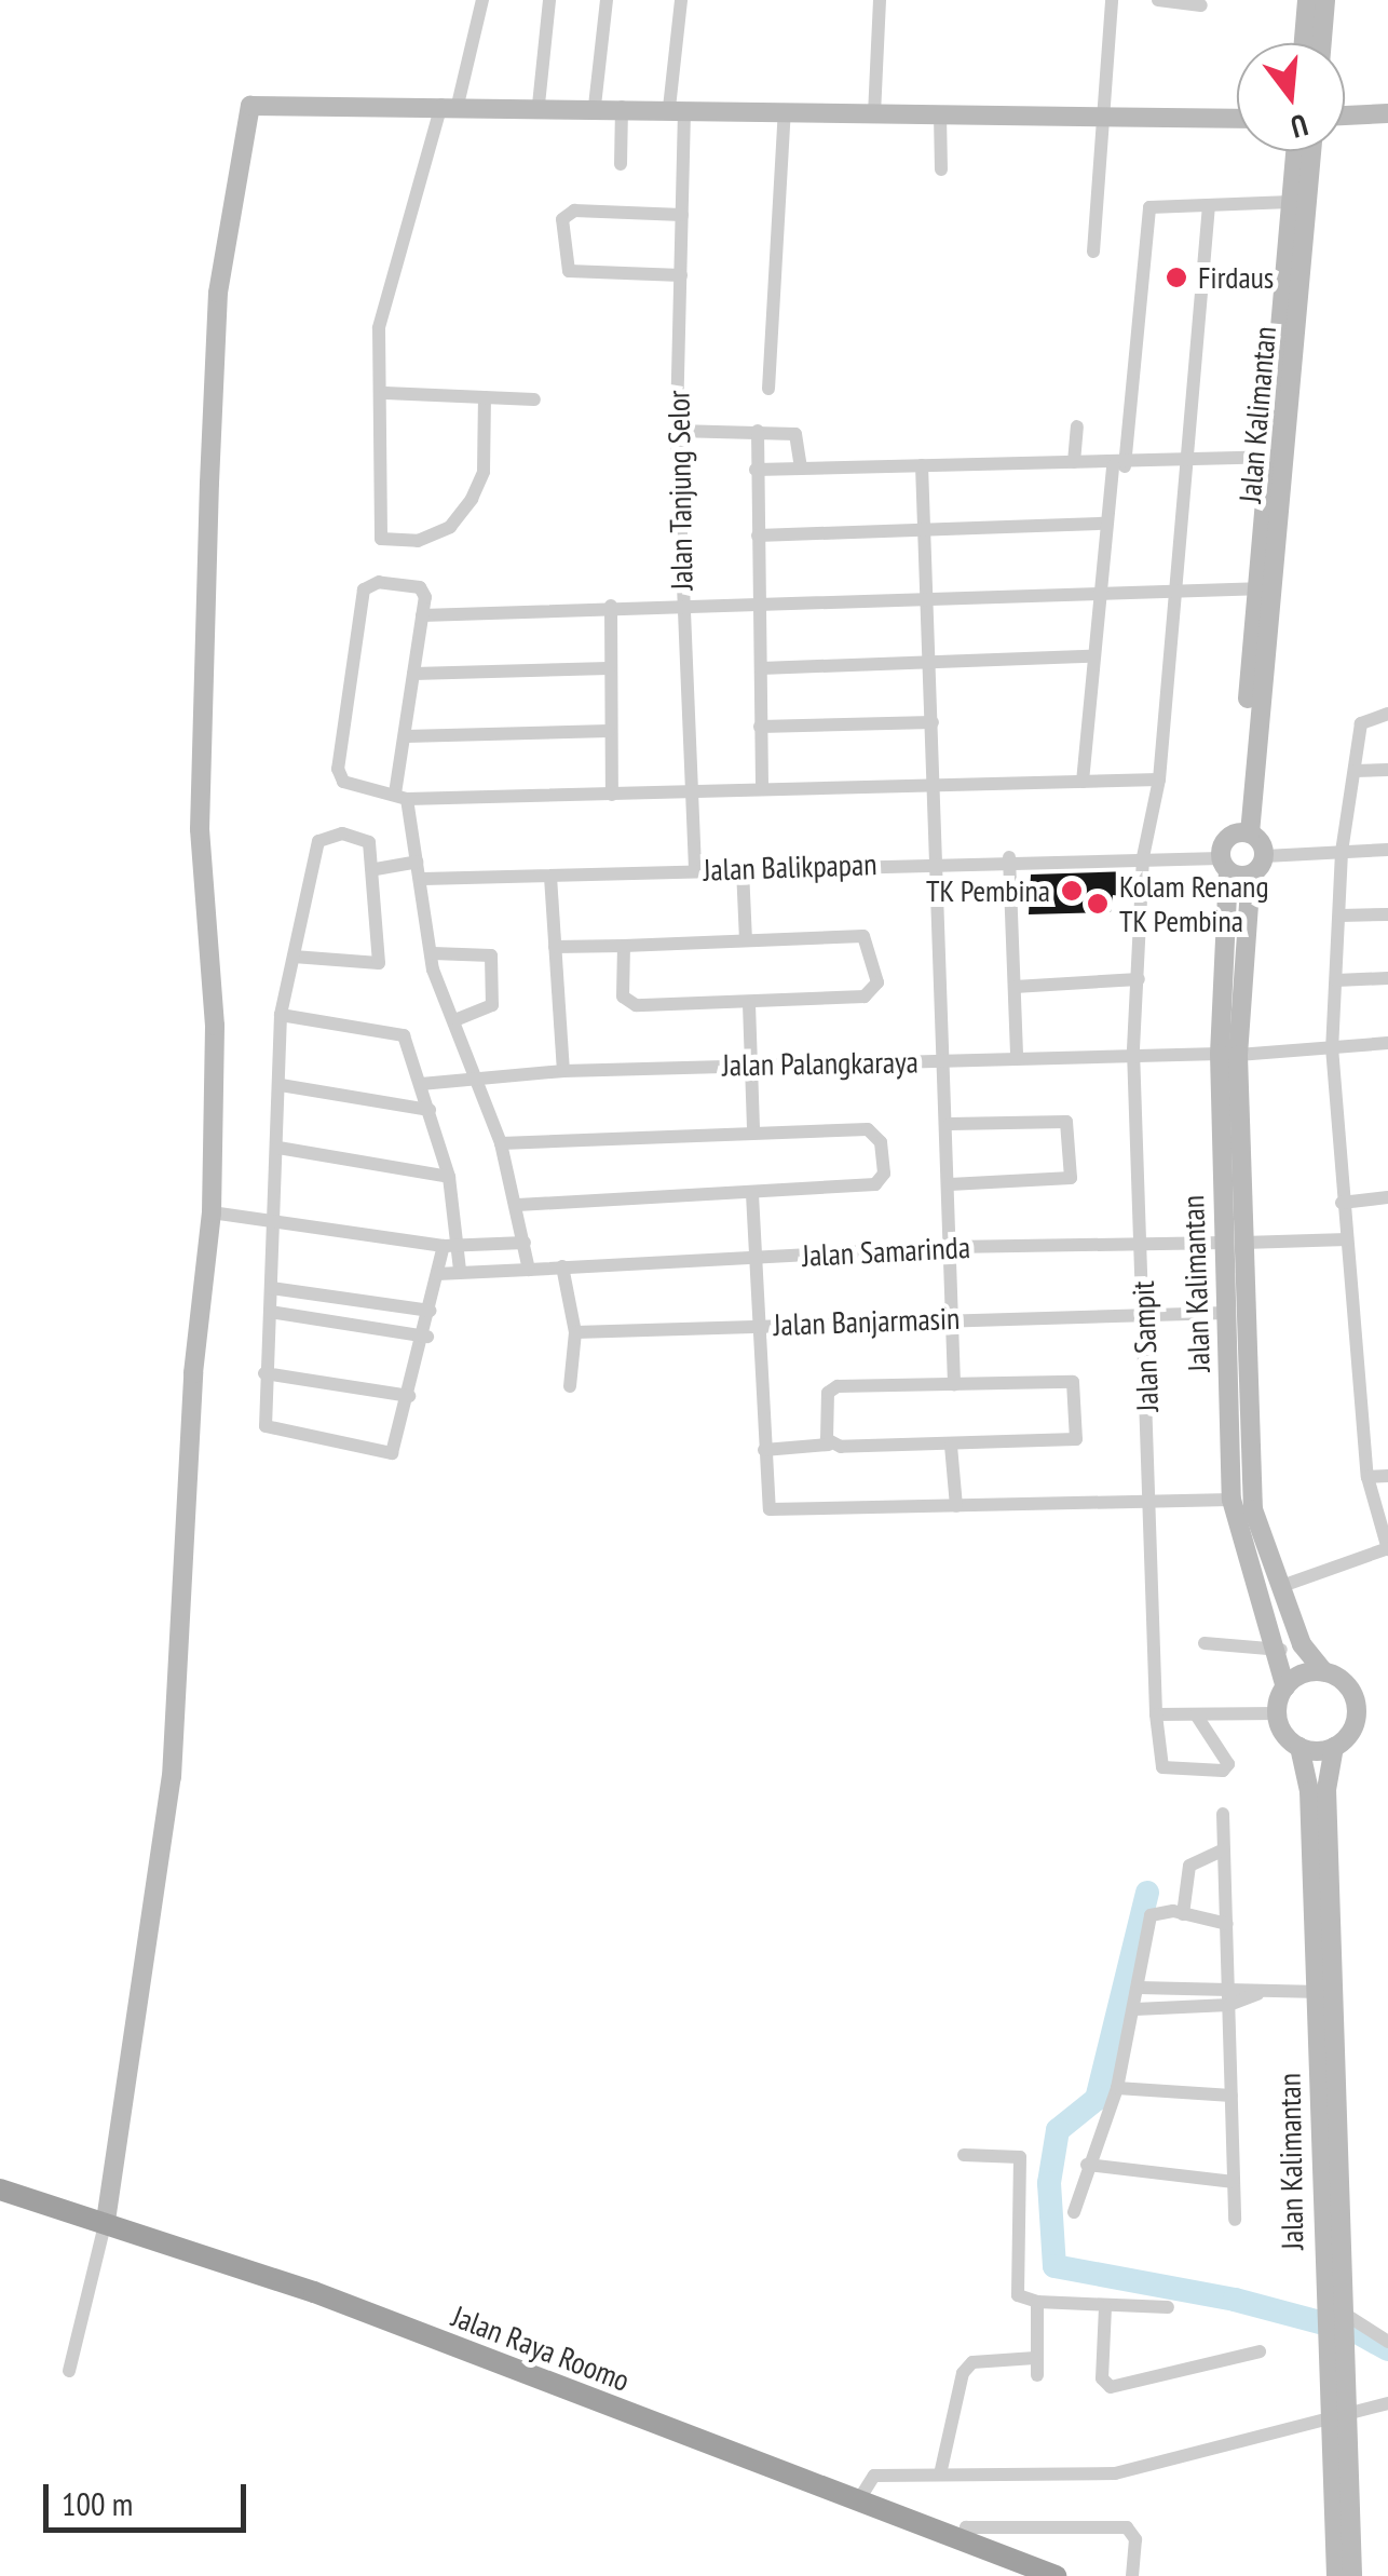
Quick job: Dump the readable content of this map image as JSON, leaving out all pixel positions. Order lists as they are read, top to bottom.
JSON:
{
  "streets": {
    "highway": ["Jalan Raya Roomo"],
    "main road": ["Jalan Kalimantan"],
    "street": [
      "Jalan Tanjung Selor",
      "Jalan Balikpapan",
      "Jalan Palangkaraya",
      "Jalan Samarinda",
      "Jalan Banjarmasin",
      "Jalan Sampit"
    ]
  },
  "crossings": [
    ["Jalan Kalimantan", "Jalan Balikpapan"],
    ["Jalan Kalimantan", "Jalan Palangkaraya"],
    ["Jalan Kalimantan", "Jalan Samarinda"],
    ["Jalan Kalimantan", "Jalan Banjarmasin"],
    ["Jalan Tanjung Selor", "Jalan Balikpapan"],
    ["Jalan Balikpapan", "Jalan Sampit"],
    ["Jalan Palangkaraya", "Jalan Sampit"],
    ["Jalan Samarinda", "Jalan Sampit"],
    ["Jalan Banjarmasin", "Jalan Sampit"]
  ],
  "places": ["Firdaus", "TK Pembina", "Kolam Renang TK Pembina"],
  "scale_bar": "100 m",
  "north": "bottom"
}
